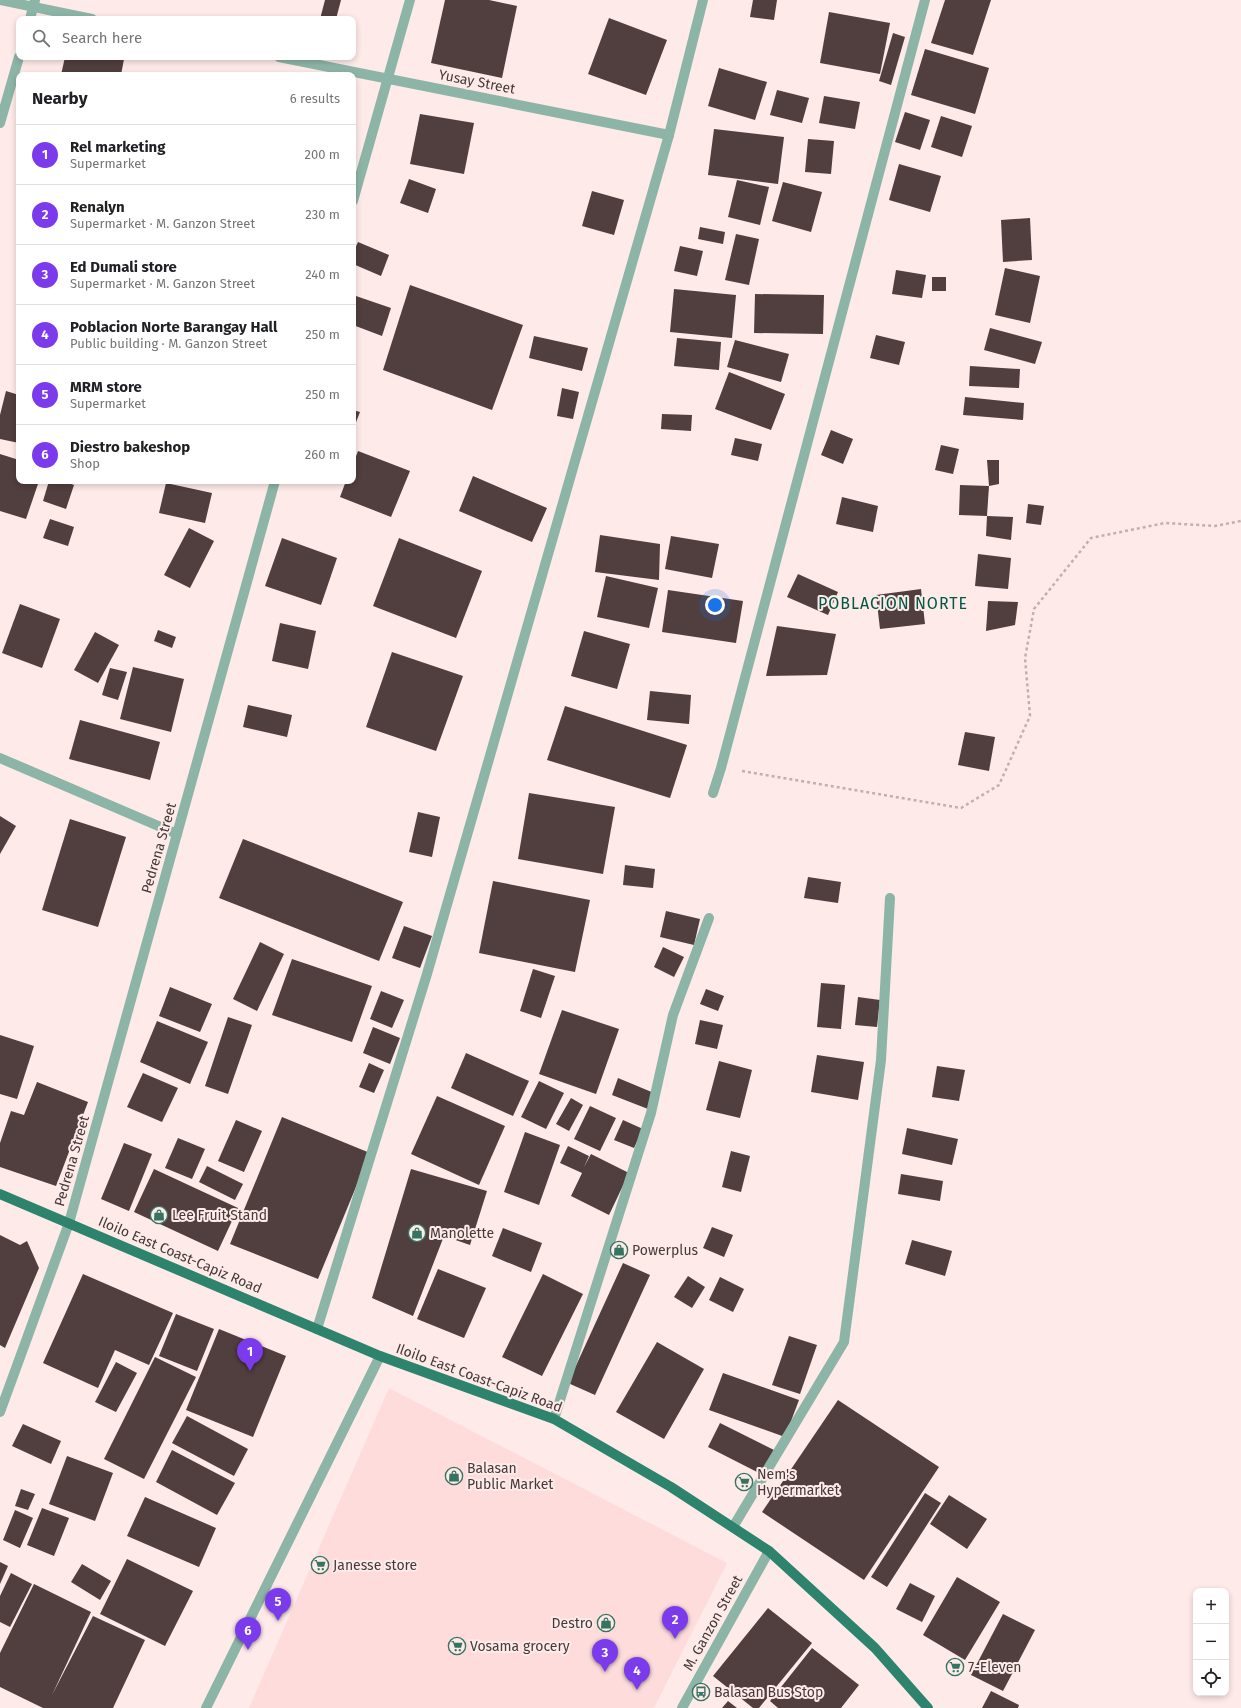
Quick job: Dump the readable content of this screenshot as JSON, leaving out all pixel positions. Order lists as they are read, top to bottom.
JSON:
{
  "streets": {
    "main road": ["Iloilo East Coast-Capiz Road"],
    "street": ["Yusay Street", "Pedrena Street", "M. Ganzon Street"]
  },
  "crossings": [
    ["Pedrena Street", "Iloilo East Coast-Capiz Road"],
    ["Iloilo East Coast-Capiz Road", "M. Ganzon Street"]
  ],
  "districts": ["POBLACION NORTE"],
  "places": {
    "shop": [
      "Lee Fruit Stand",
      "Manolette",
      "Powerplus",
      "Balasan Public Market",
      "Destro"
    ],
    "supermarket": [
      "Nem's Hypermarket",
      "Janesse store",
      "Vosama grocery",
      "7-Eleven"
    ],
    "bus stop": ["Balasan Bus Stop"]
  },
  "page": {
    "search": "Search here",
    "heading": ["Nearby", "6 results"],
    "list": [
      {
        "mark": "1",
        "name": "Rel marketing",
        "note": "Supermarket",
        "value": "200 m"
      },
      {
        "mark": "2",
        "name": "Renalyn",
        "note": "Supermarket · M. Ganzon Street",
        "value": "230 m"
      },
      {
        "mark": "3",
        "name": "Ed Dumali store",
        "note": "Supermarket · M. Ganzon Street",
        "value": "240 m"
      },
      {
        "mark": "4",
        "name": "Poblacion Norte Barangay Hall",
        "note": "Public building · M. Ganzon Street",
        "value": "250 m"
      },
      {
        "mark": "5",
        "name": "MRM store",
        "note": "Supermarket",
        "value": "250 m"
      },
      {
        "mark": "6",
        "name": "Diestro bakeshop",
        "note": "Shop",
        "value": "260 m"
      }
    ],
    "pins": [
      "1",
      "5",
      "2",
      "6",
      "3",
      "4"
    ],
    "map_buttons": ["+", "−"]
  }
}
